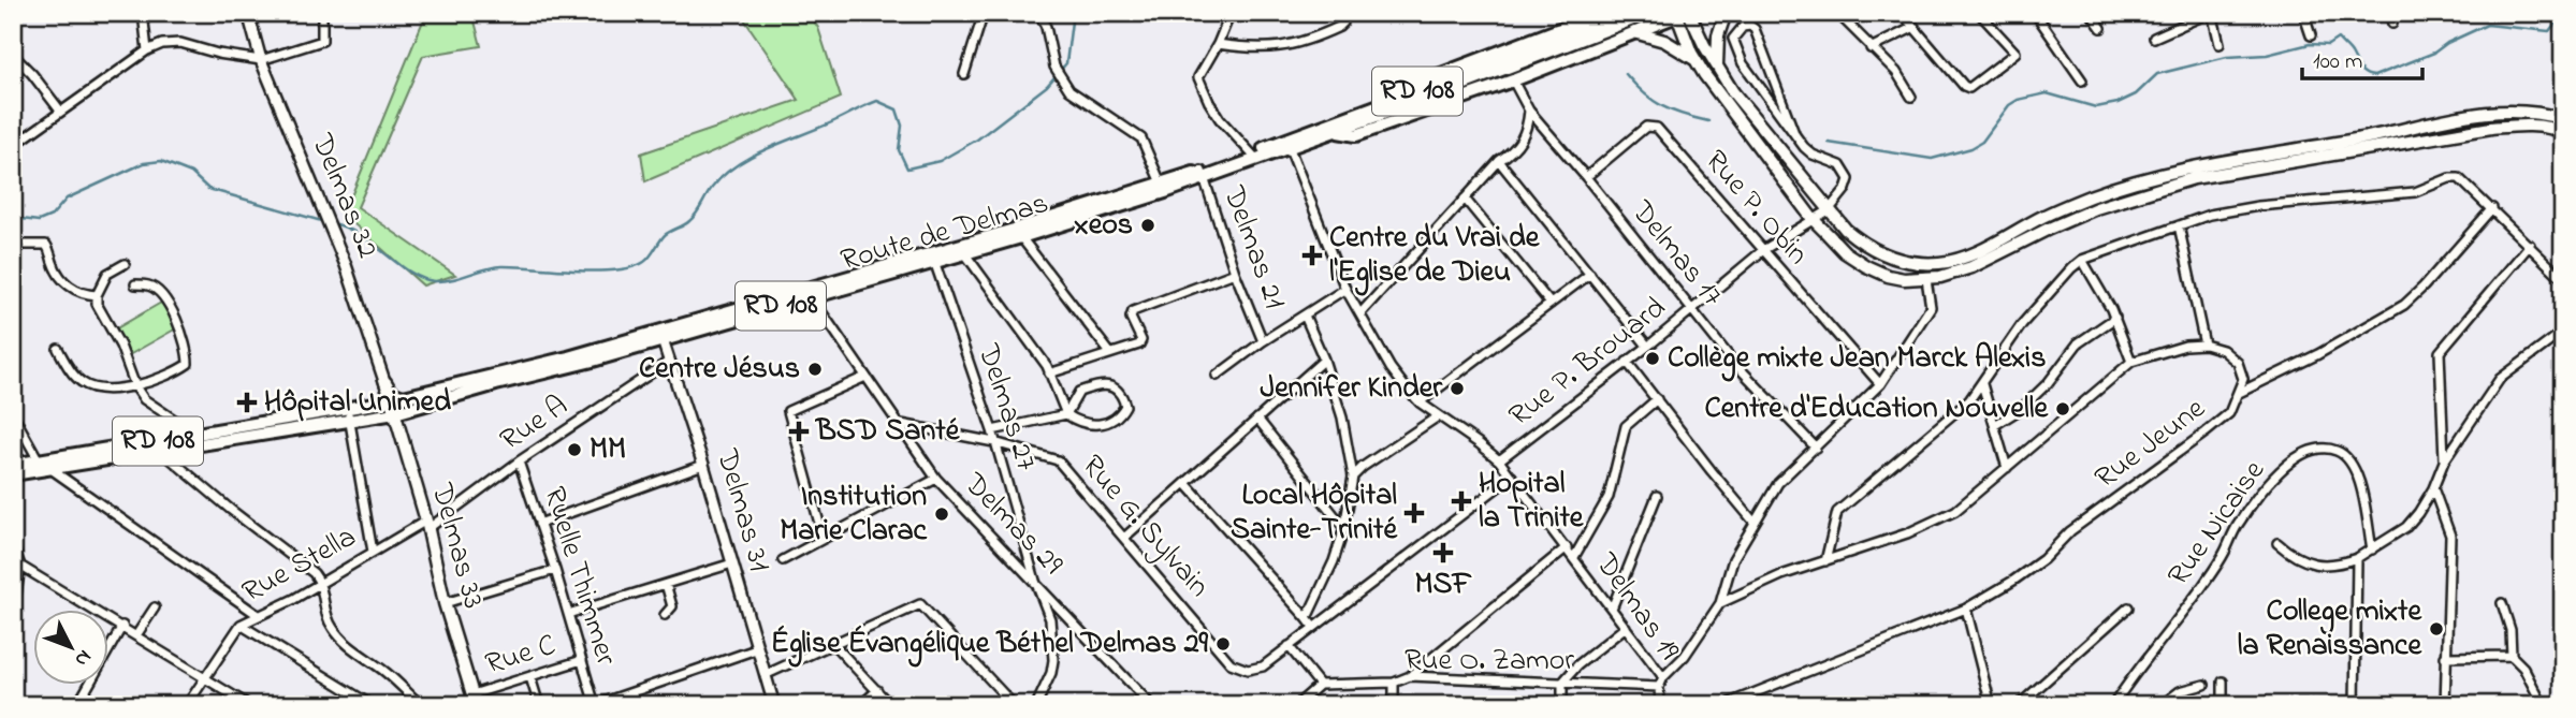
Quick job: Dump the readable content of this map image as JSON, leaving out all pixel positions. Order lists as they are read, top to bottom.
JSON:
{
  "streets": {
    "main road": ["RD 108", "Route de Delmas", "Delmas 33"],
    "street": [
      "Delmas 32",
      "Rue P. Obin",
      "Delmas 21",
      "Delmas 17",
      "Rue P. Brouard",
      "Delmas 27",
      "Rue A",
      "Rue Jeune",
      "Delmas 31",
      "Rue Nicaise",
      "Delmas 29",
      "Rue G. Sylvain",
      "Rue Stella",
      "Ruelle Thimmer",
      "Delmas 19",
      "Rue C",
      "Rue O. Zamor"
    ]
  },
  "crossings": [
    ["Rue P. Obin", "Delmas 17"],
    ["Rue P. Obin", "Rue P. Brouard"],
    ["Route de Delmas", "Delmas 21"],
    ["Route de Delmas", "Delmas 27"],
    ["Route de Delmas", "Delmas 31"],
    ["Route de Delmas", "Delmas 29"],
    ["Route de Delmas", "Delmas 33"],
    ["Route de Delmas", "Delmas 19"],
    ["Delmas 17", "Rue P. Brouard"],
    ["Rue P. Brouard", "Delmas 19"],
    ["Delmas 27", "Delmas 29"],
    ["Delmas 27", "Rue G. Sylvain"],
    ["Rue A", "Delmas 31"],
    ["Rue A", "Delmas 33"],
    ["Rue A", "Rue Stella"],
    ["Rue A", "Ruelle Thimmer"],
    ["Delmas 29", "Rue G. Sylvain"],
    ["Delmas 33", "Rue Stella"],
    ["Delmas 33", "Rue C"],
    ["Ruelle Thimmer", "Rue C"],
    ["Delmas 19", "Rue O. Zamor"]
  ],
  "places": {
    "other": [
      "xeos",
      "Collège mixte Jean Marck Alexis",
      "Centre Jésus",
      "Jennifer Kinder",
      "Centre d'Education Nouvelle",
      "MM",
      "Institution Marie Clarac",
      "College mixte la Renaissance",
      "Église Évangélique Béthel Delmas 29"
    ],
    "health": [
      "Centre du Vrai de l'Eglise de Dieu",
      "Hôpital Unimed",
      "BSD Santé",
      "Hopital la Trinite",
      "Local Hôpital Sainte-Trinité",
      "MSF"
    ]
  },
  "scale_bar": "100 m",
  "north": "bottom right"
}
